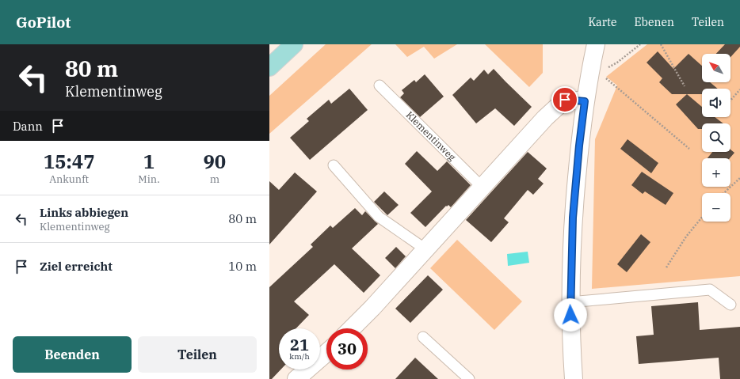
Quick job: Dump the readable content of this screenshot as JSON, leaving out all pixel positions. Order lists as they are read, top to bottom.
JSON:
{
  "streets": {
    "lane": ["Klementinweg"]
  },
  "north": "top left",
  "page": {
    "header": "GoPilot",
    "nav": ["Karte", "Ebenen", "Teilen"],
    "turn": ["80 m", "Klementinweg"],
    "map_buttons": ["+", "−"],
    "then": "Dann",
    "eta": [
      "15:47",
      "Ankunft",
      "1",
      "Min.",
      "90",
      "m"
    ],
    "list": [
      {
        "name": "Links abbiegen",
        "note": "Klementinweg",
        "value": "80 m"
      },
      {
        "name": "Ziel erreicht",
        "value": "10 m"
      }
    ],
    "speed": "21 km/h",
    "limit": "30",
    "buttons": ["Beenden", "Teilen"]
  }
}
